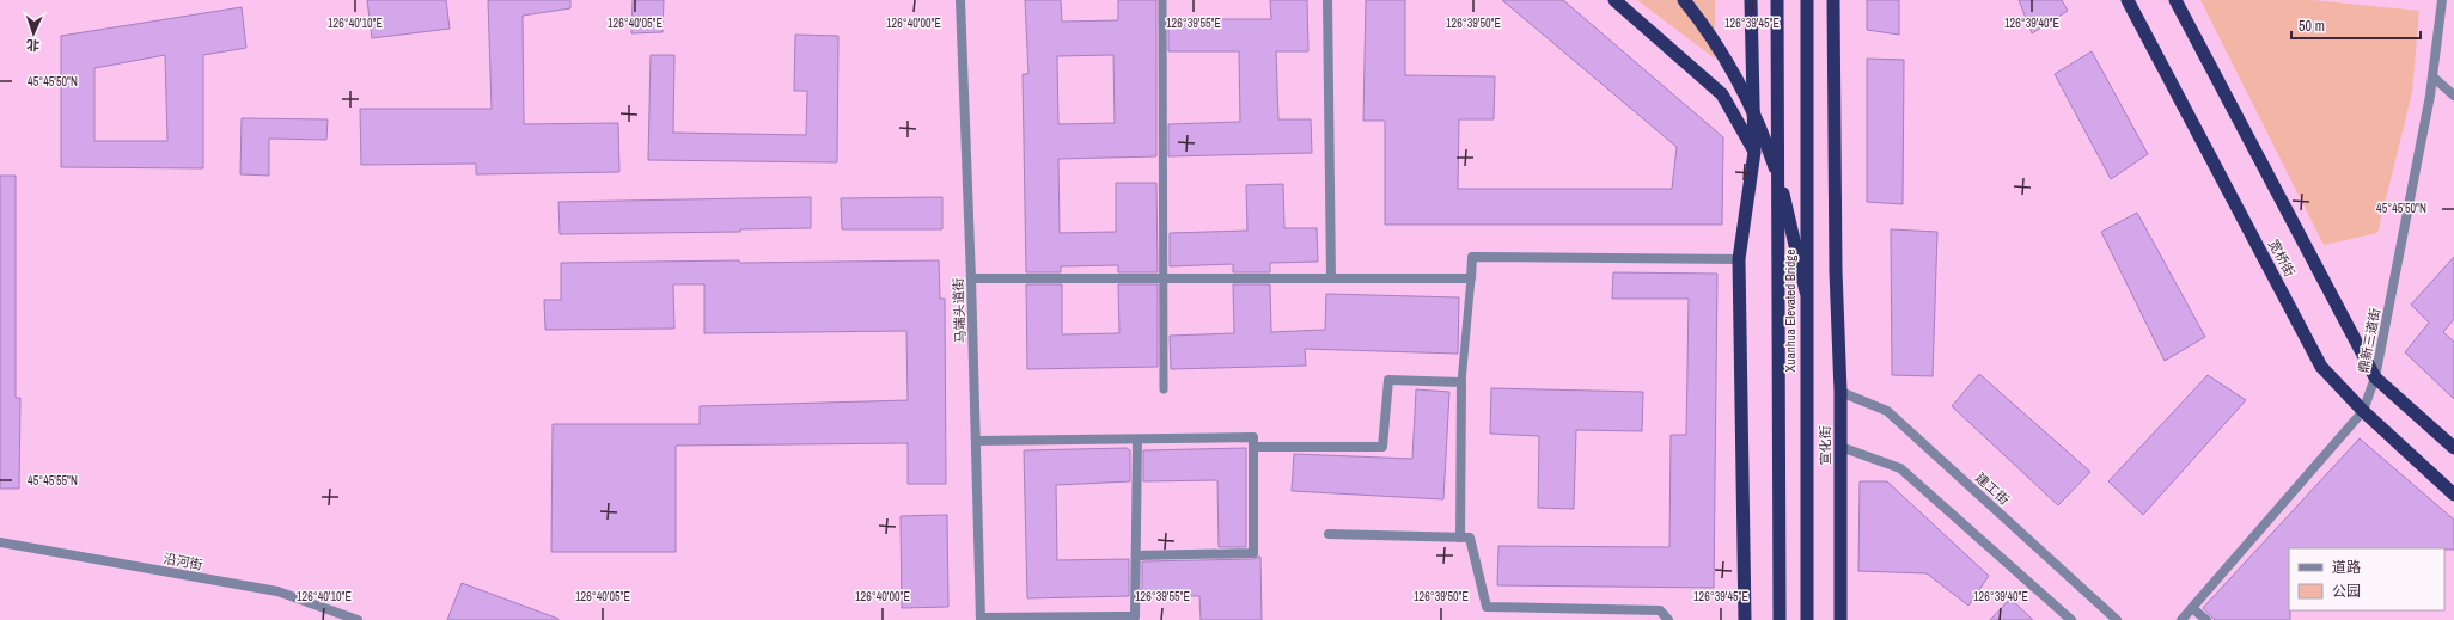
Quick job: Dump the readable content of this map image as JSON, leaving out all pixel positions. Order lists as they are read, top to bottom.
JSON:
{
  "streets": {
    "highway": ["宽桥街", "Xuanhua Elevated Bridge", "宣化街"],
    "street": [
      "马端头道街",
      "鼎新三道街",
      "建工街",
      "沿河街"
    ]
  },
  "crossings": [
    ["宽桥街", "鼎新三道街"],
    ["宣化街", "建工街"]
  ],
  "legend": ["道路", "公园"],
  "scale_bar": "50 m",
  "north": "bottom",
  "coordinates": [
    "126°40'10\"E",
    "126°40'05\"E",
    "126°40'00\"E",
    "126°39'55\"E",
    "126°39'50\"E",
    "126°39'45\"E",
    "126°39'40\"E",
    "45°45'50\"N",
    "45°45'55\"N"
  ]
}
